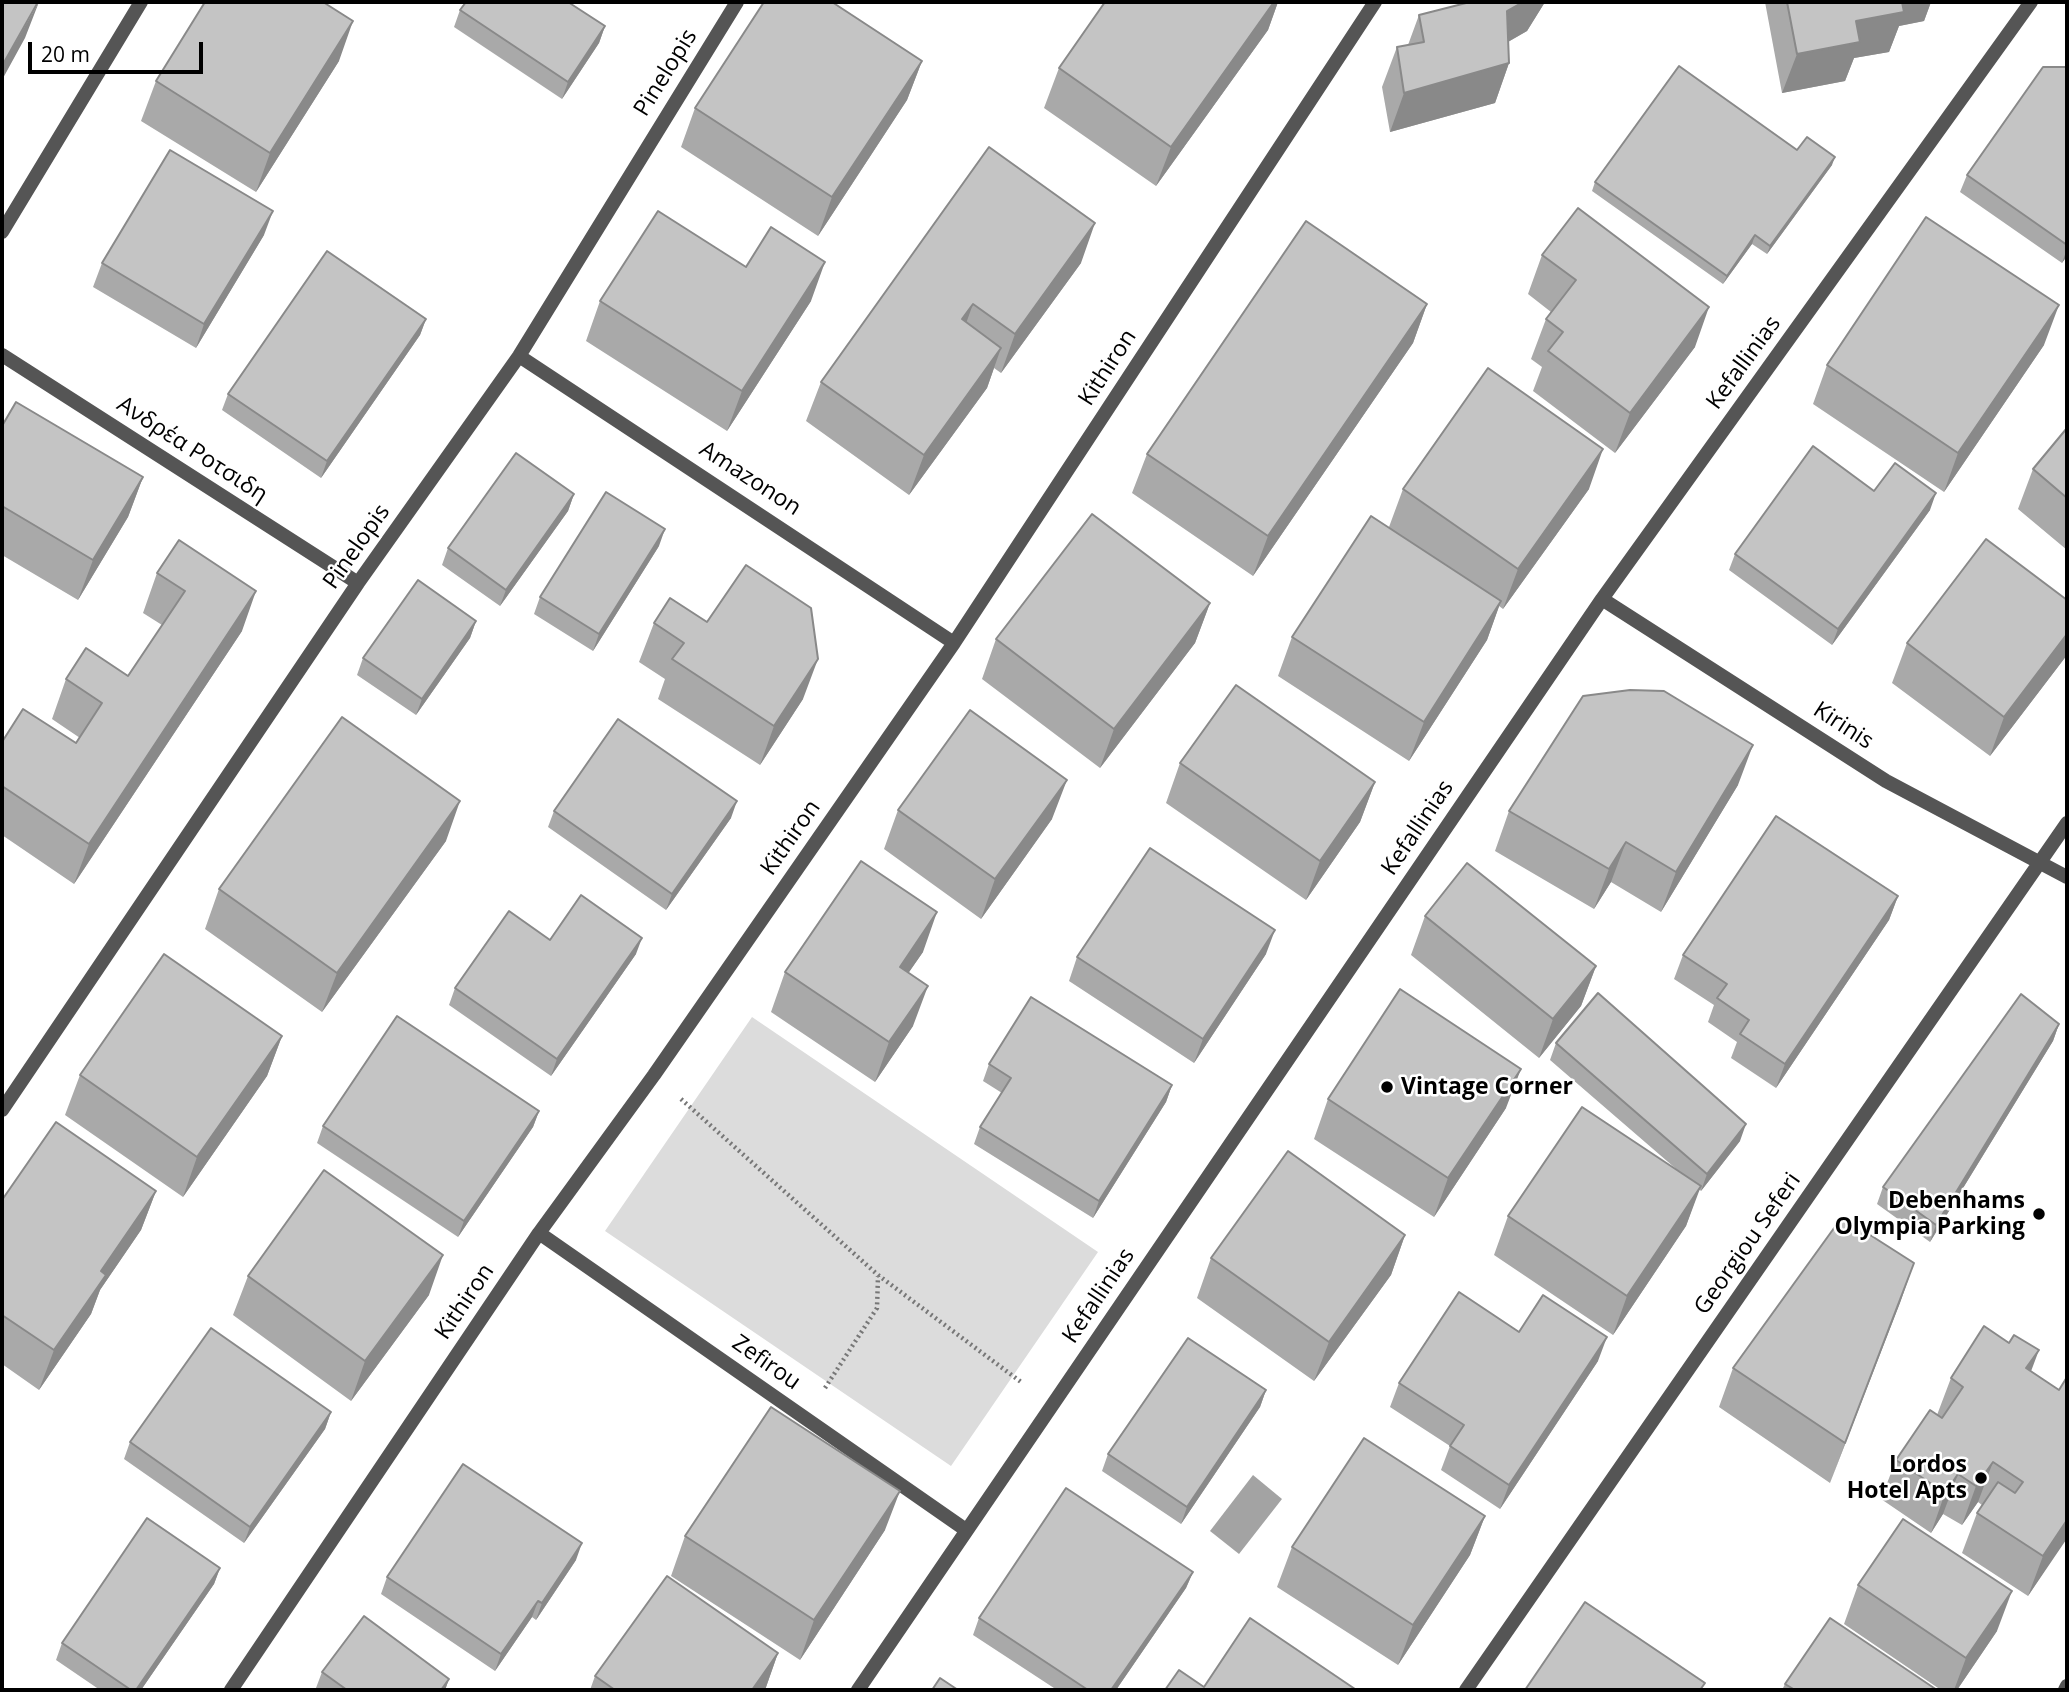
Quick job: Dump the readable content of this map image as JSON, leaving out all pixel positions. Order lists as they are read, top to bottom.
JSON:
{
  "streets": {
    "street": [
      "Pinelopis",
      "Kefallinias",
      "Kithiron",
      "Ανδρέα Ροτσιδη",
      "Amazonon",
      "Kirinis",
      "Georgiou Seferi",
      "Zefirou"
    ]
  },
  "crossings": [
    ["Pinelopis", "Ανδρέα Ροτσιδη"],
    ["Pinelopis", "Amazonon"],
    ["Kefallinias", "Kirinis"],
    ["Kefallinias", "Zefirou"],
    ["Kithiron", "Amazonon"],
    ["Kithiron", "Zefirou"],
    ["Kirinis", "Georgiou Seferi"]
  ],
  "places": ["Vintage Corner", "Debenhams Olympia Parking", "Lordos Hotel Apts"],
  "scale_bar": "20 m"
}
